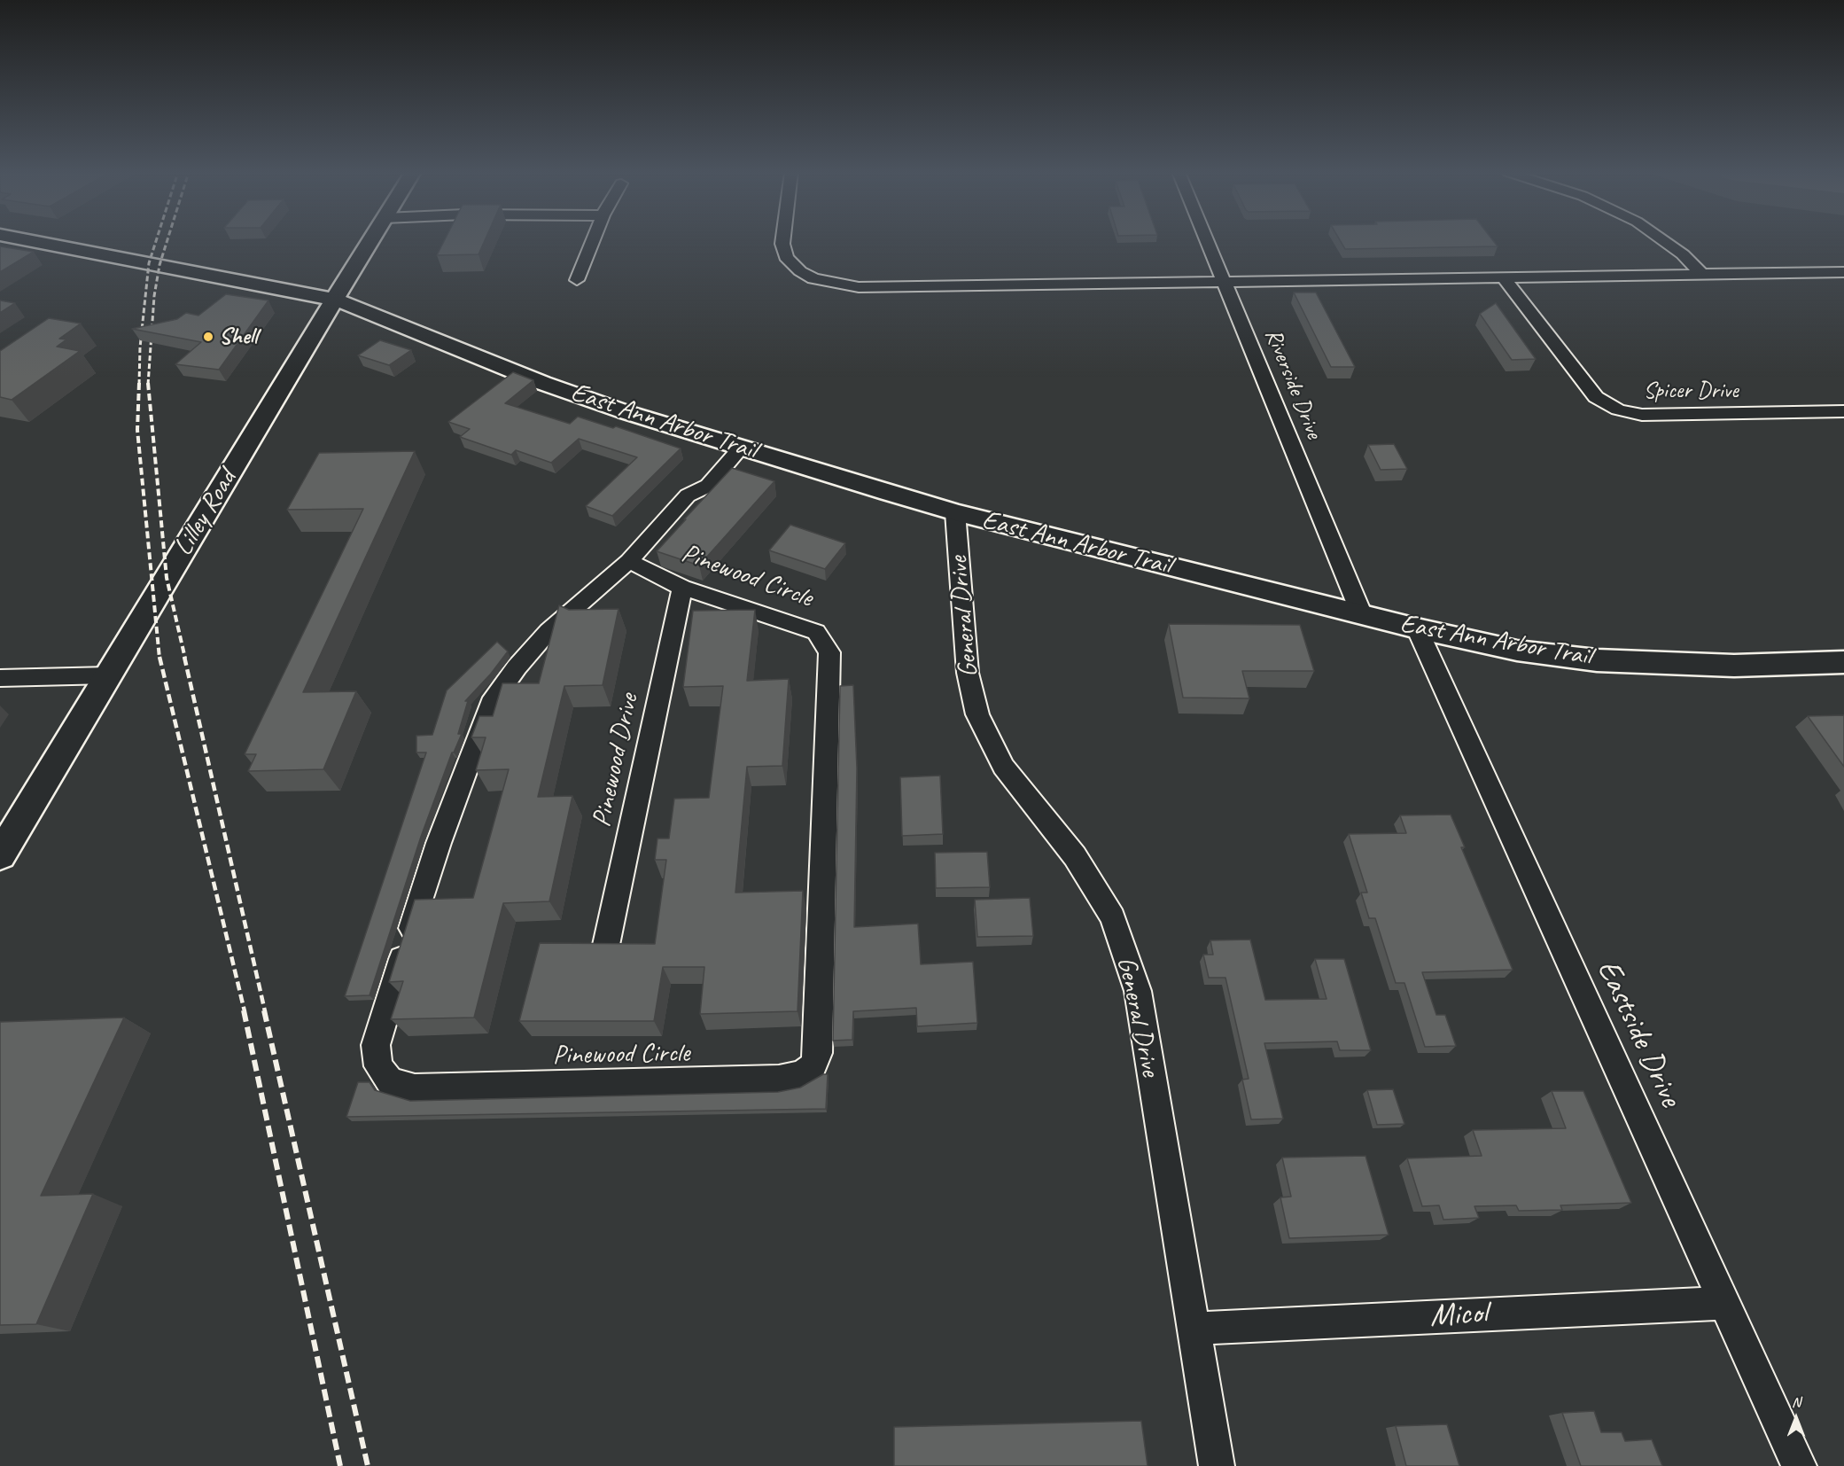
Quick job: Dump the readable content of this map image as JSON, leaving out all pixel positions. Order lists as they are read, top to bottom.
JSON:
{
  "streets": {
    "street": [
      "Riverside Drive",
      "Spicer Drive",
      "East Ann Arbor Trail",
      "Lilley Road",
      "Pinewood Circle",
      "General Drive",
      "Pinewood Drive",
      "Eastside Drive",
      "Micol"
    ]
  },
  "crossings": [
    ["Riverside Drive", "East Ann Arbor Trail"],
    ["East Ann Arbor Trail", "Lilley Road"],
    ["East Ann Arbor Trail", "General Drive"],
    ["East Ann Arbor Trail", "Eastside Drive"],
    ["Pinewood Circle", "Pinewood Drive"],
    ["General Drive", "Micol"],
    ["Eastside Drive", "Micol"]
  ],
  "places": ["Shell"],
  "north": "top"
}
